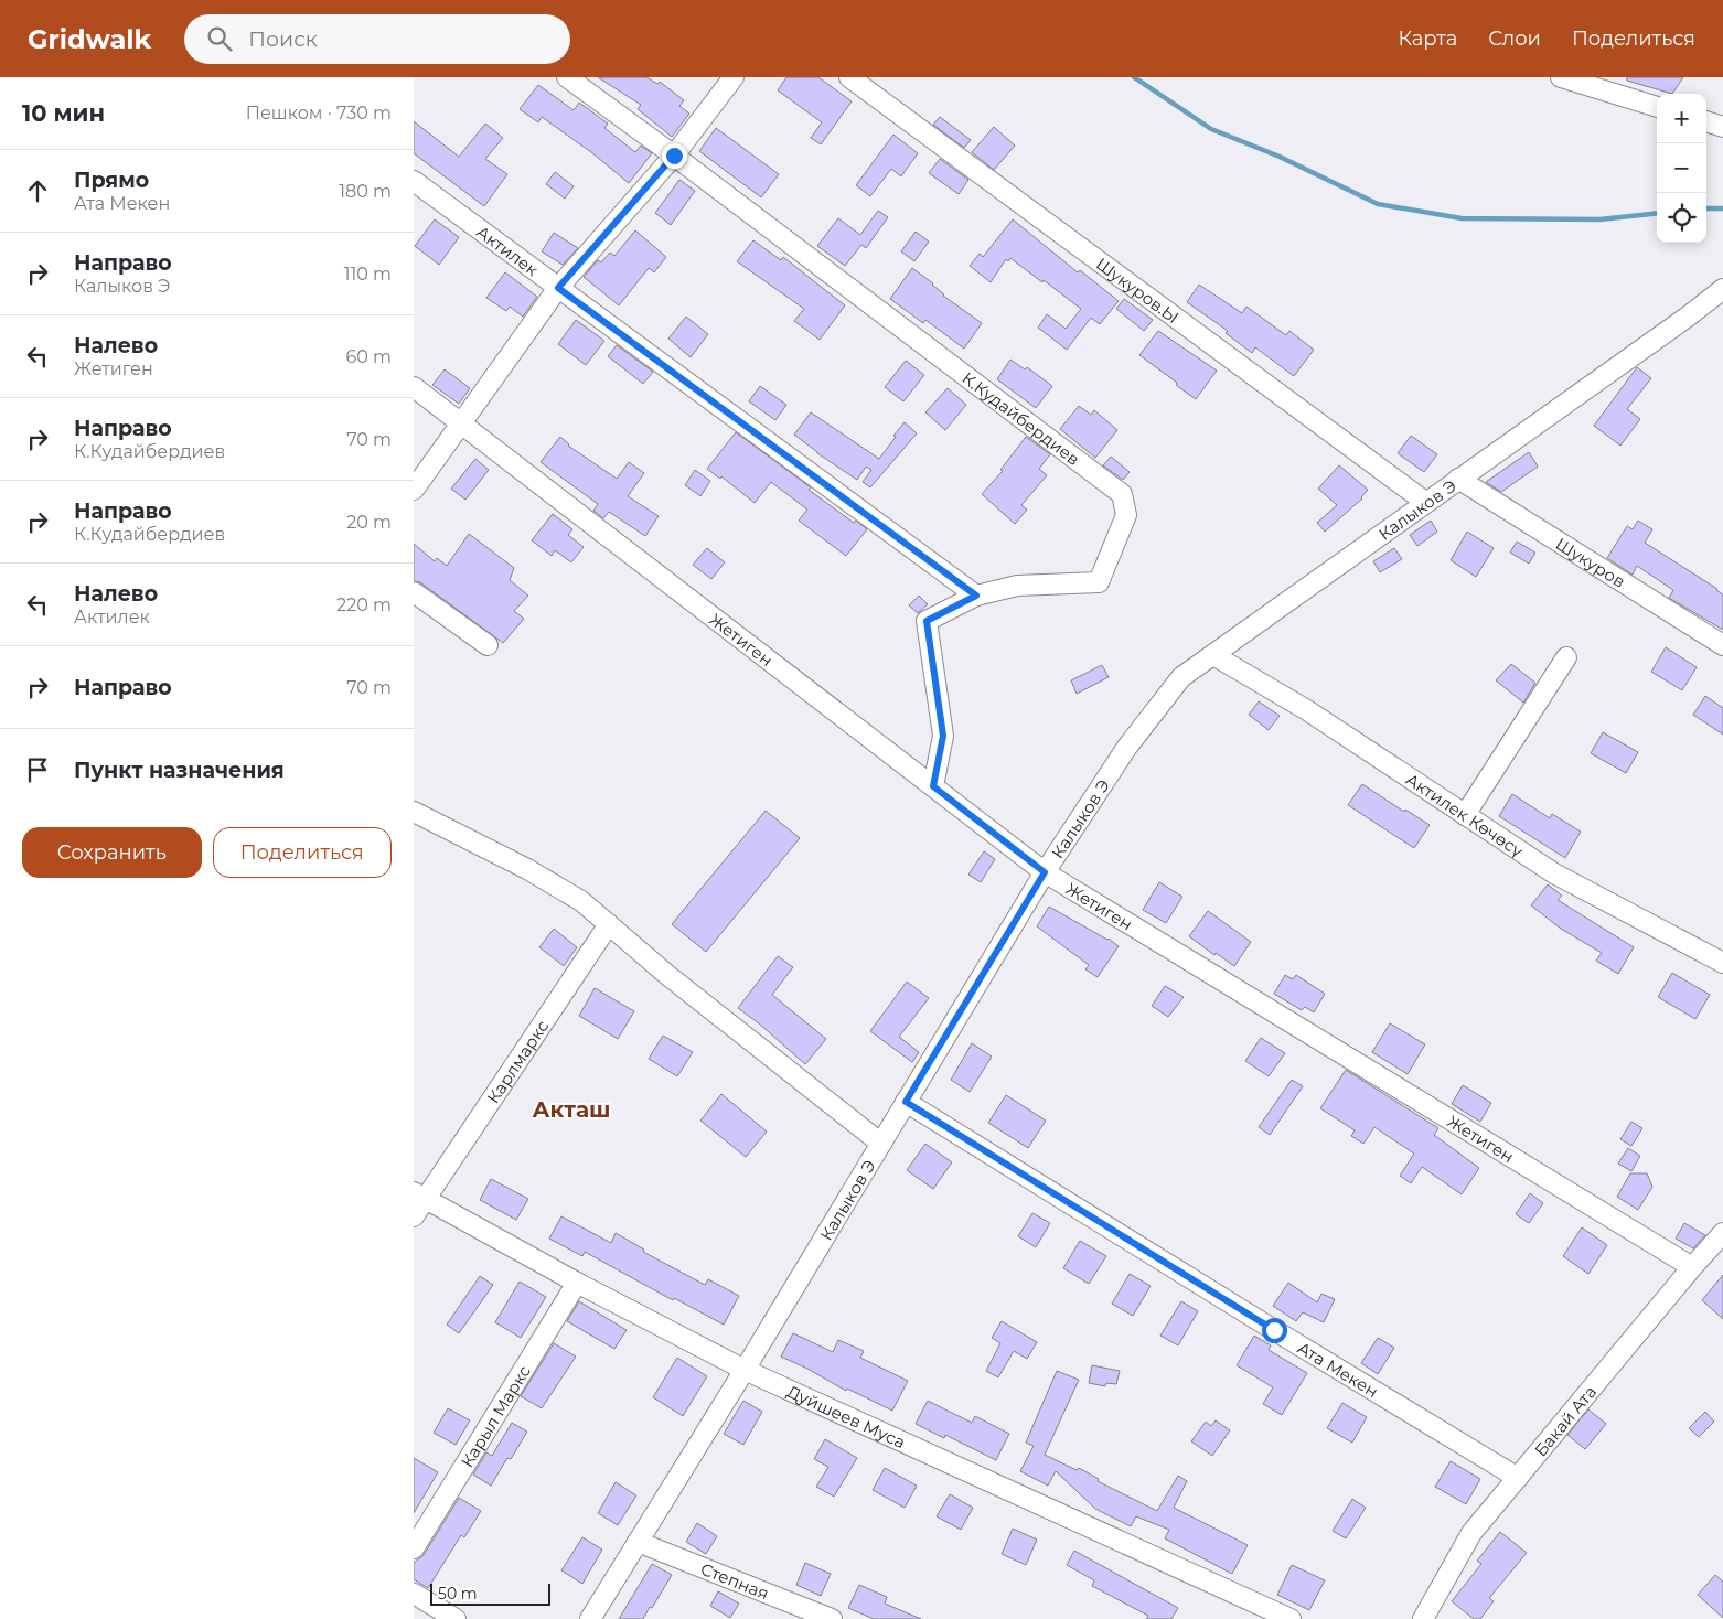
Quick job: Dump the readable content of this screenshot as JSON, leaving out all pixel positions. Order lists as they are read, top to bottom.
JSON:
{
  "streets": {
    "street": [
      "Актилек",
      "Шукуров.Ы",
      "К.Кудайбердиев",
      "Калыков Э",
      "Шукуров",
      "Жетиген",
      "Актилек Көчөсү",
      "Карлмаркс",
      "Ата Мекен",
      "Карыл Маркс",
      "Дуйшеев Муса",
      "Бакай Ата",
      "Степная"
    ]
  },
  "crossings": [
    ["Актилек", "К.Кудайбердиев"],
    ["Шукуров.Ы", "Калыков Э"],
    ["К.Кудайбердиев", "Жетиген"],
    ["Калыков Э", "Шукуров"],
    ["Калыков Э", "Жетиген"],
    ["Калыков Э", "Актилек Көчөсү"],
    ["Калыков Э", "Ата Мекен"],
    ["Калыков Э", "Дуйшеев Муса"],
    ["Калыков Э", "Степная"],
    ["Жетиген", "Бакай Ата"],
    ["Карлмаркс", "Дуйшеев Муса"],
    ["Ата Мекен", "Бакай Ата"],
    ["Карыл Маркс", "Дуйшеев Муса"]
  ],
  "districts": ["Акташ"],
  "scale_bar": "50 m",
  "page": {
    "header": "Gridwalk",
    "search": "Поиск",
    "nav": ["Карта", "Слои", "Поделиться"],
    "heading": ["10 мин", "Пешком · 730 m"],
    "map_buttons": ["+", "−"],
    "list": [
      ["Прямо", "Ата Мекен", "180 m"],
      ["Направо", "Калыков Э", "110 m"],
      ["Налево", "Жетиген", "60 m"],
      ["Направо", "К.Кудайбердиев", "70 m"],
      ["Направо", "К.Кудайбердиев", "20 m"],
      ["Налево", "Актилек", "220 m"],
      ["Направо", "70 m"],
      "Пункт назначения"
    ],
    "buttons": ["Сохранить", "Поделиться"],
    "scale": "50 m"
  }
}
